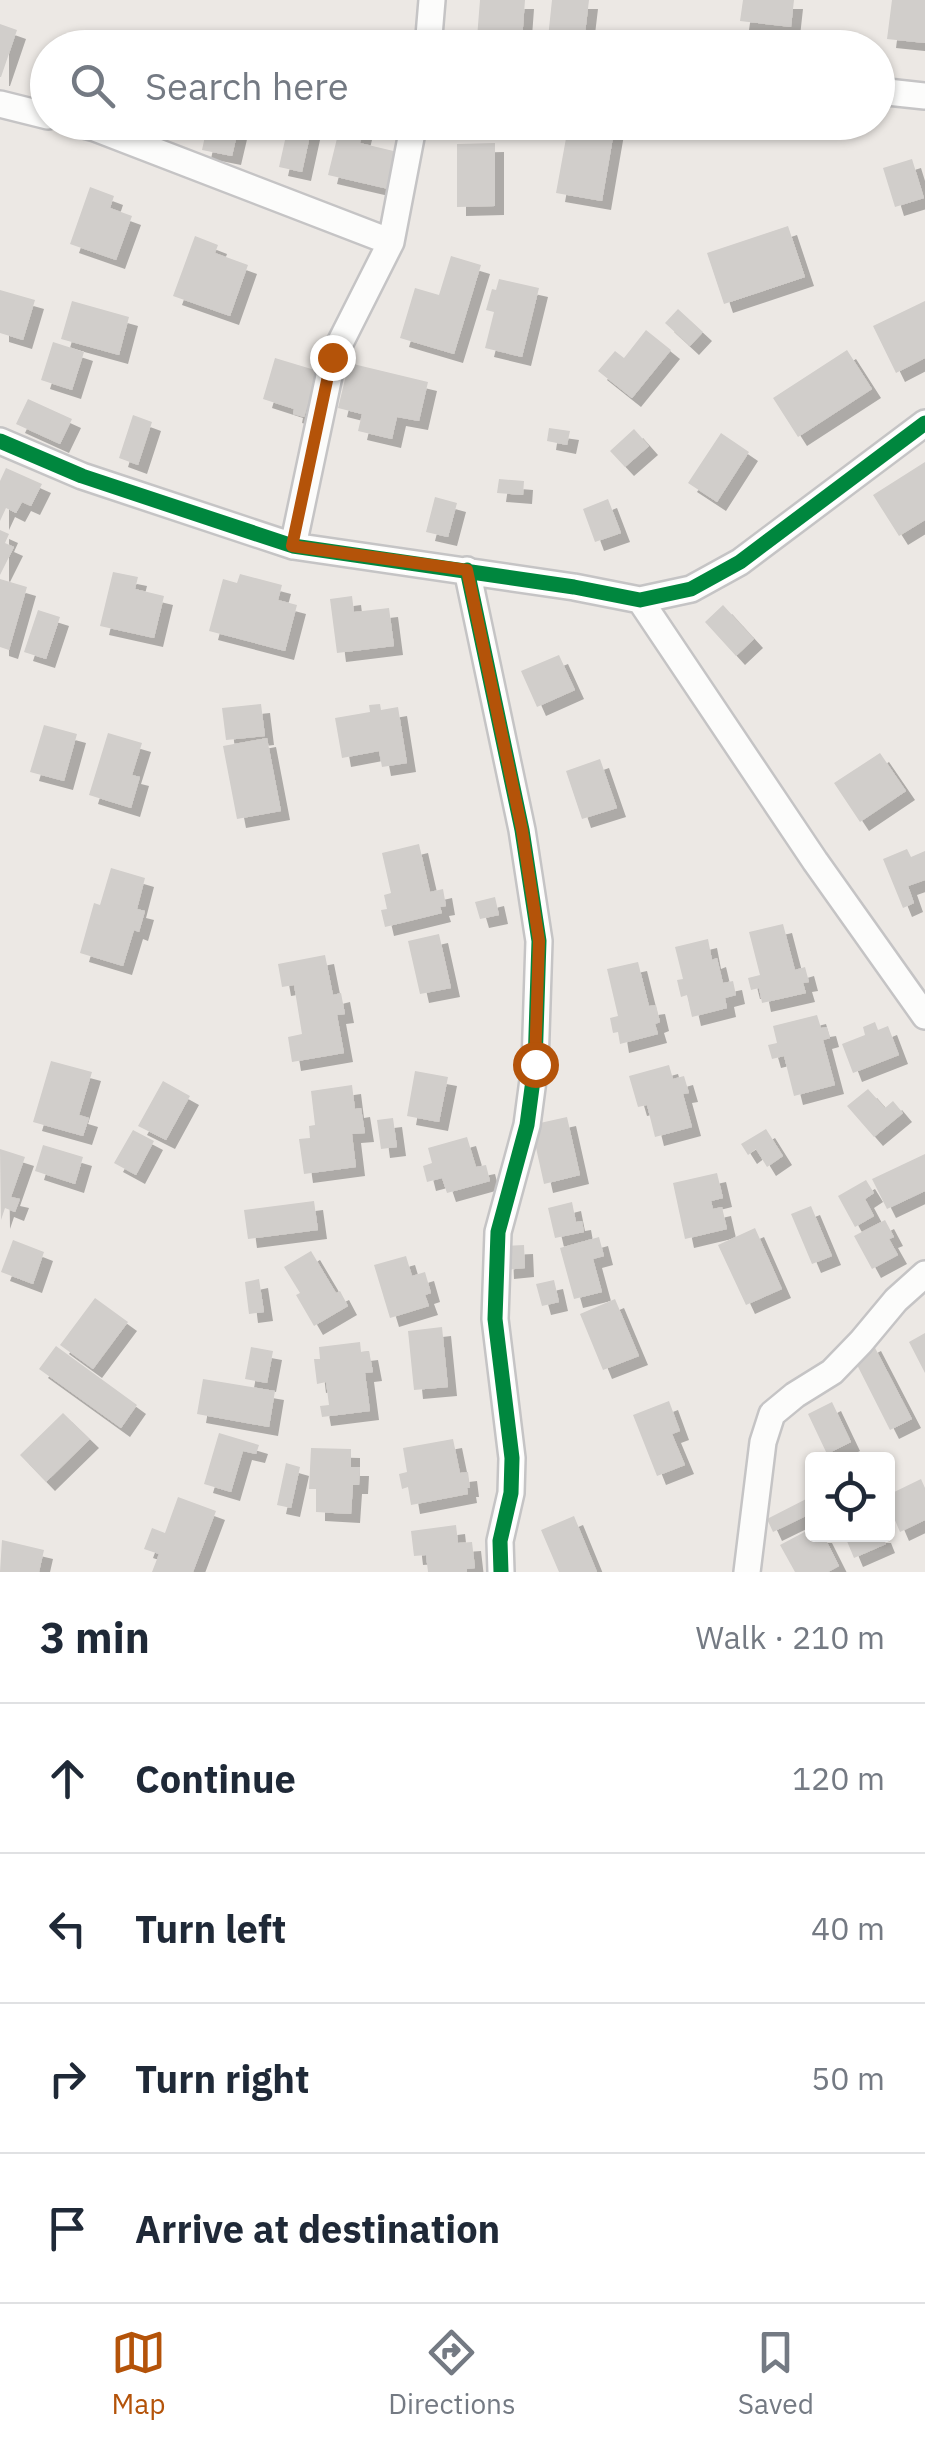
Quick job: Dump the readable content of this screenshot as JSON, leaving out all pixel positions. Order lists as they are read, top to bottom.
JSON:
{
  "page": {
    "search": "Search here",
    "heading": ["3 min", "Walk · 210 m"],
    "list": [
      ["Continue", "120 m"],
      ["Turn left", "40 m"],
      ["Turn right", "50 m"],
      "Arrive at destination"
    ],
    "nav": ["Map", "Directions", "Saved"]
  }
}
